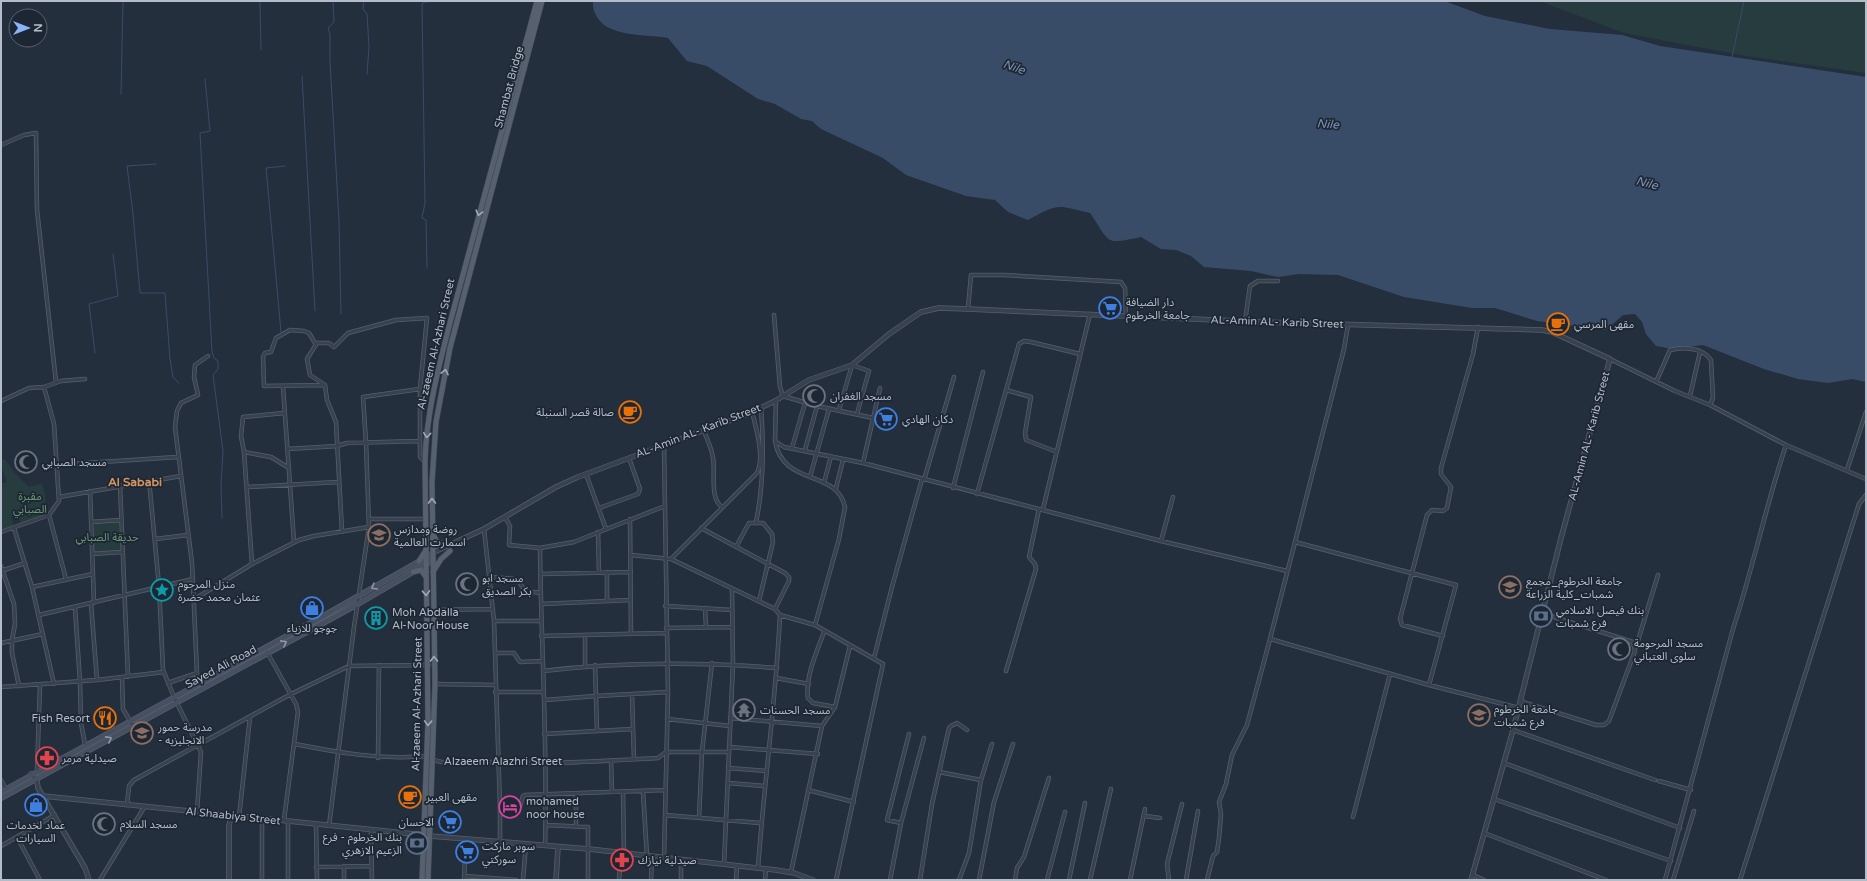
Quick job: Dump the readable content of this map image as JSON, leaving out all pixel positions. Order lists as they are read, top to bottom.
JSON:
{
  "streets": {
    "main road": ["Shambat Bridge", "Al-zaeem Al-Azhari Street", "Sayed Ali Road"],
    "street": ["AL-Amin AL- Karib Street", "Alzaeem Alazhri Street", "Al Shaabiya Street"]
  },
  "crossings": [
    ["Shambat Bridge", "Al-zaeem Al-Azhari Street"],
    ["AL-Amin AL- Karib Street", "Al-zaeem Al-Azhari Street"],
    ["AL-Amin AL- Karib Street", "Sayed Ali Road"],
    ["Al-zaeem Al-Azhari Street", "Sayed Ali Road"],
    ["Al-zaeem Al-Azhari Street", "Alzaeem Alazhri Street"],
    ["Al-zaeem Al-Azhari Street", "Al Shaabiya Street"]
  ],
  "districts": ["Al Sababi"],
  "water": ["Nile"],
  "parks": ["مقبرة الصبابي", "حديقة الصبابي"],
  "places": {
    "supermarket": [
      "دار الضيافة جامعة الخرطوم",
      "دكان الهادي",
      "الاحسان",
      "سوبر ماركت سوركتي"
    ],
    "cafe": ["مقهى المرسي", "صالة قصر السنبلة", "مقهى العبير"],
    "mosque": [
      "مسجد الغفران",
      "مسجد الصبابي",
      "مسجد ابو بكر الصديق",
      "مسجد المرحومة سلوى العتباني",
      "مسجد السلام"
    ],
    "school or university": [
      "روضة ومدازس اسمارت العالمية",
      "جامعة الخرطوم_مجمع شمبات_كلية الزراعة",
      "جامعة الخرطوم فرع شمبات",
      "مدرسة حمور - الانجليزيه"
    ],
    "place": ["منزل المرحوم عثمان محمد حضرة"],
    "shop": ["جوجو للازياء", "عماد لخدمات السيارات"],
    "bank": ["بنك فيصل الاسلامي فرع شمبات", "بنك الخرطوم - فرع الزعيم الازهري"],
    "building": ["Moh Abdalla Al-Noor House"],
    "temple": ["مسجد الحسنات"],
    "restaurant": ["Fish Resort"],
    "pharmacy": ["صيدلية مرمر", "صيدلية نيازك"],
    "hotel": ["mohamed noor house"]
  },
  "north": "right"
}
